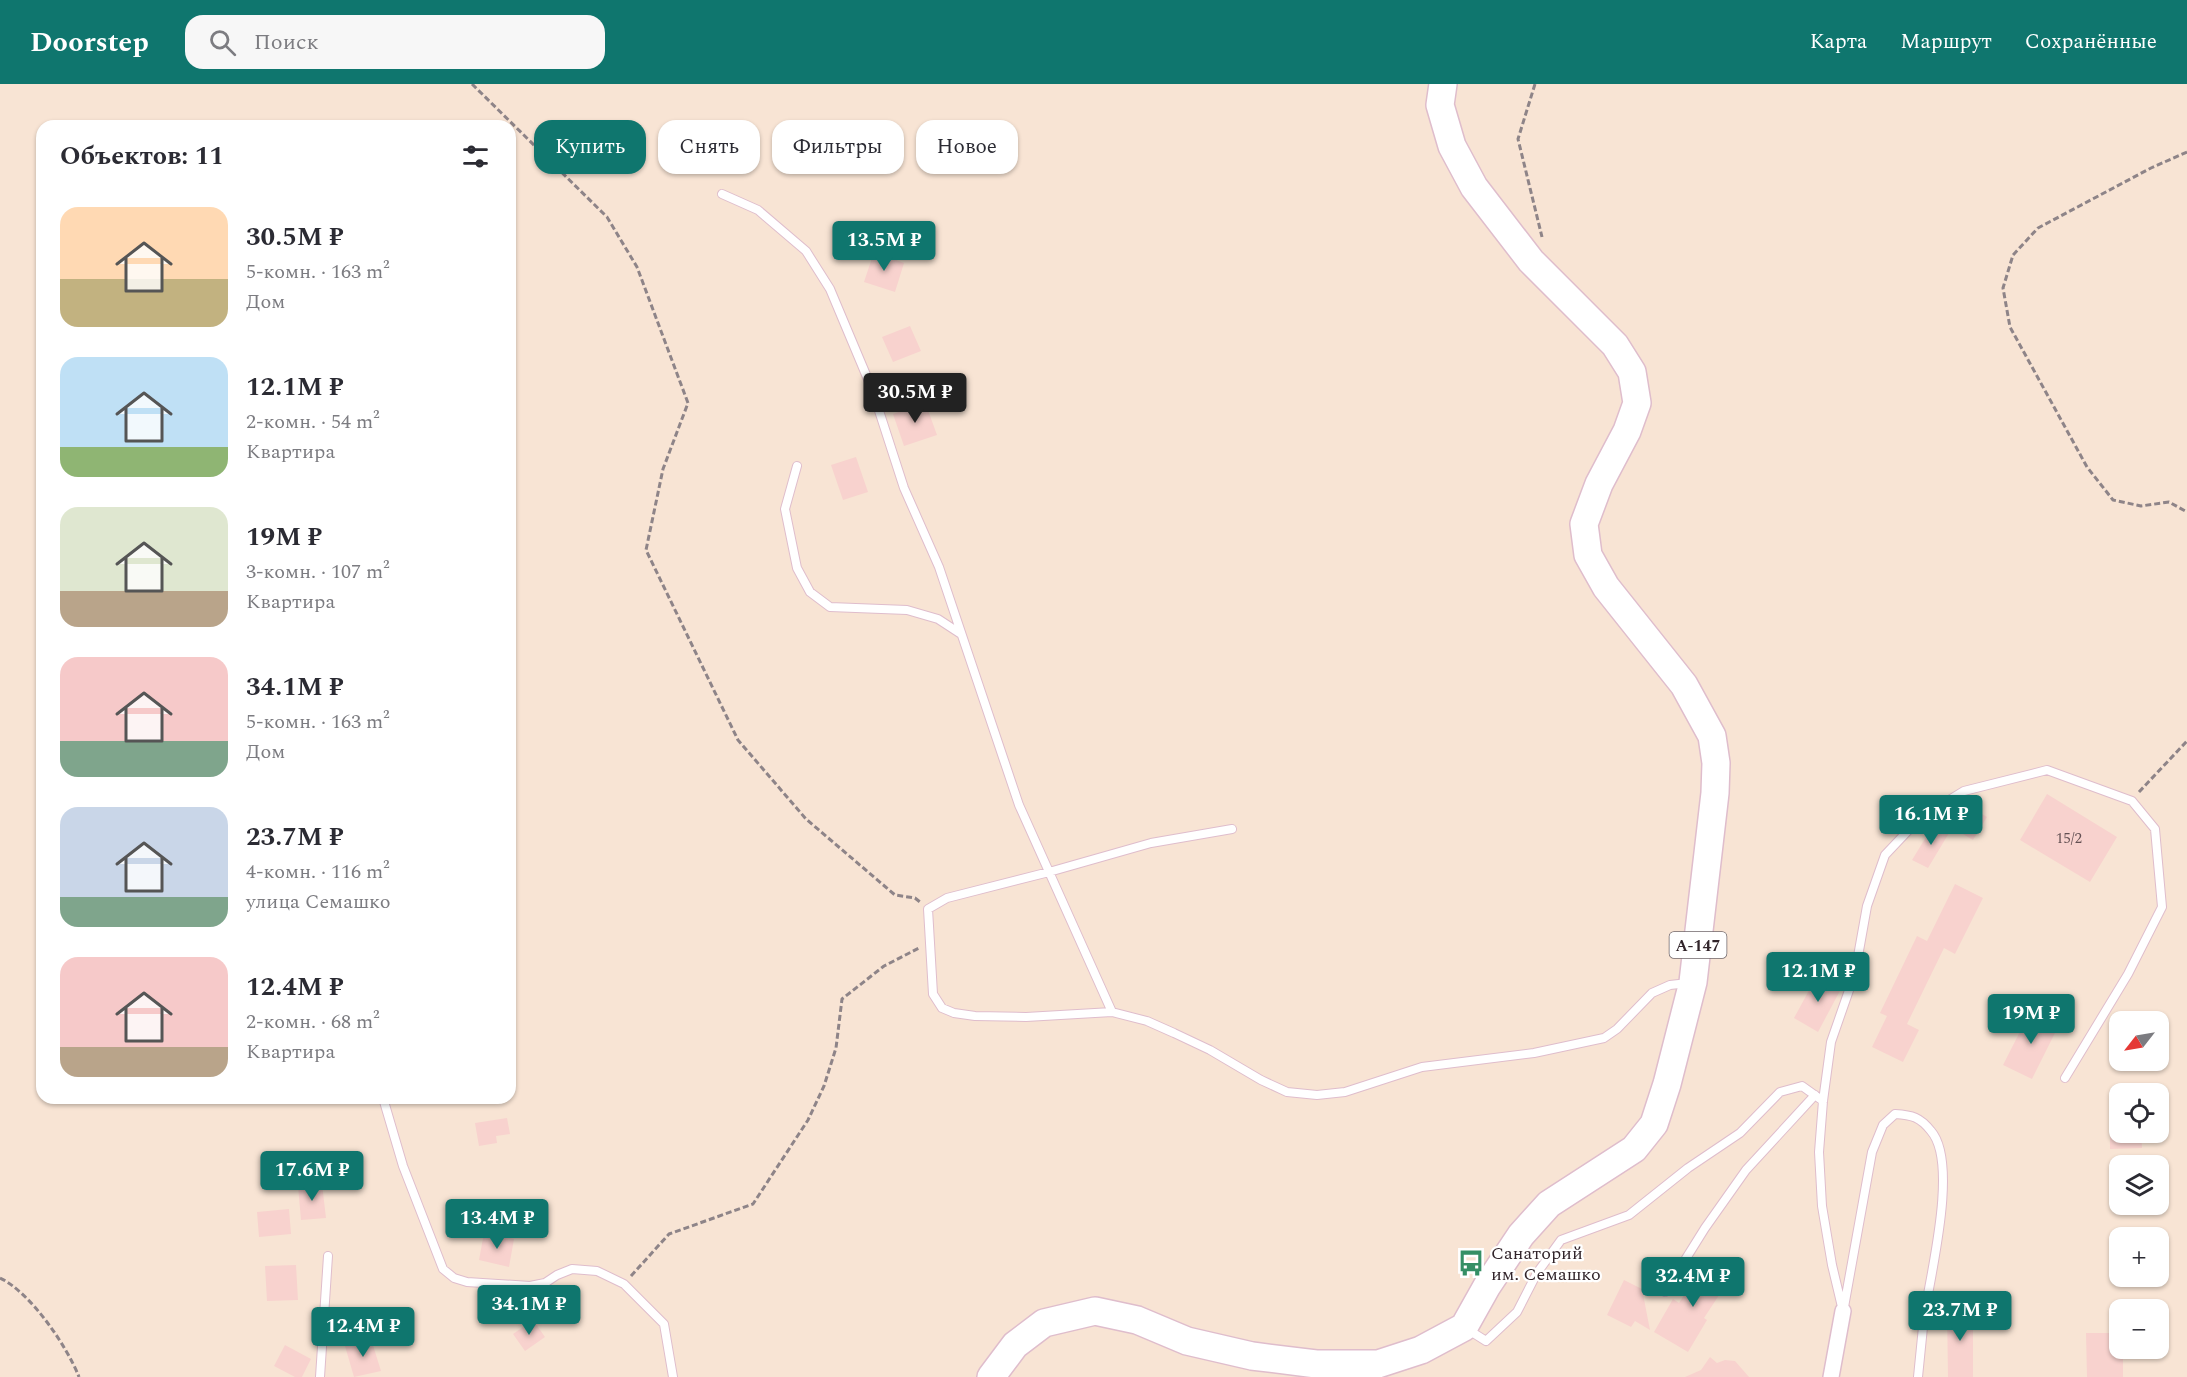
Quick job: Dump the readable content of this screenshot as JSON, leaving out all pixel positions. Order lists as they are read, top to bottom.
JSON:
{
  "streets": {
    "highway": ["А-147"]
  },
  "places": {
    "bus stop": ["Санаторий им. Семашко"]
  },
  "house_numbers": ["15/2"],
  "north": "bottom left",
  "page": {
    "header": "Doorstep",
    "search": "Поиск",
    "nav": ["Карта", "Маршрут", "Сохранённые"],
    "chip": [
      "Купить",
      "Снять",
      "Фильтры",
      "Новое"
    ],
    "heading": "Объектов: 11",
    "list": [
      {
        "name": "30.5M ₽",
        "note": "5-комн. · 163 m² · Дом"
      },
      {
        "name": "12.1M ₽",
        "note": "2-комн. · 54 m² · Квартира"
      },
      {
        "name": "19M ₽",
        "note": "3-комн. · 107 m² · Квартира"
      },
      {
        "name": "34.1M ₽",
        "note": "5-комн. · 163 m² · Дом"
      },
      {
        "name": "23.7M ₽",
        "note": "4-комн. · 116 m² · улица Семашко"
      },
      {
        "name": "12.4M ₽",
        "note": "2-комн. · 68 m² · Квартира"
      }
    ],
    "price": [
      "13.5M ₽",
      "30.5M ₽",
      "16.1M ₽",
      "12.1M ₽",
      "19M ₽",
      "17.6M ₽",
      "13.4M ₽",
      "32.4M ₽",
      "34.1M ₽",
      "23.7M ₽",
      "12.4M ₽"
    ],
    "map_buttons": ["+", "−"]
  }
}
